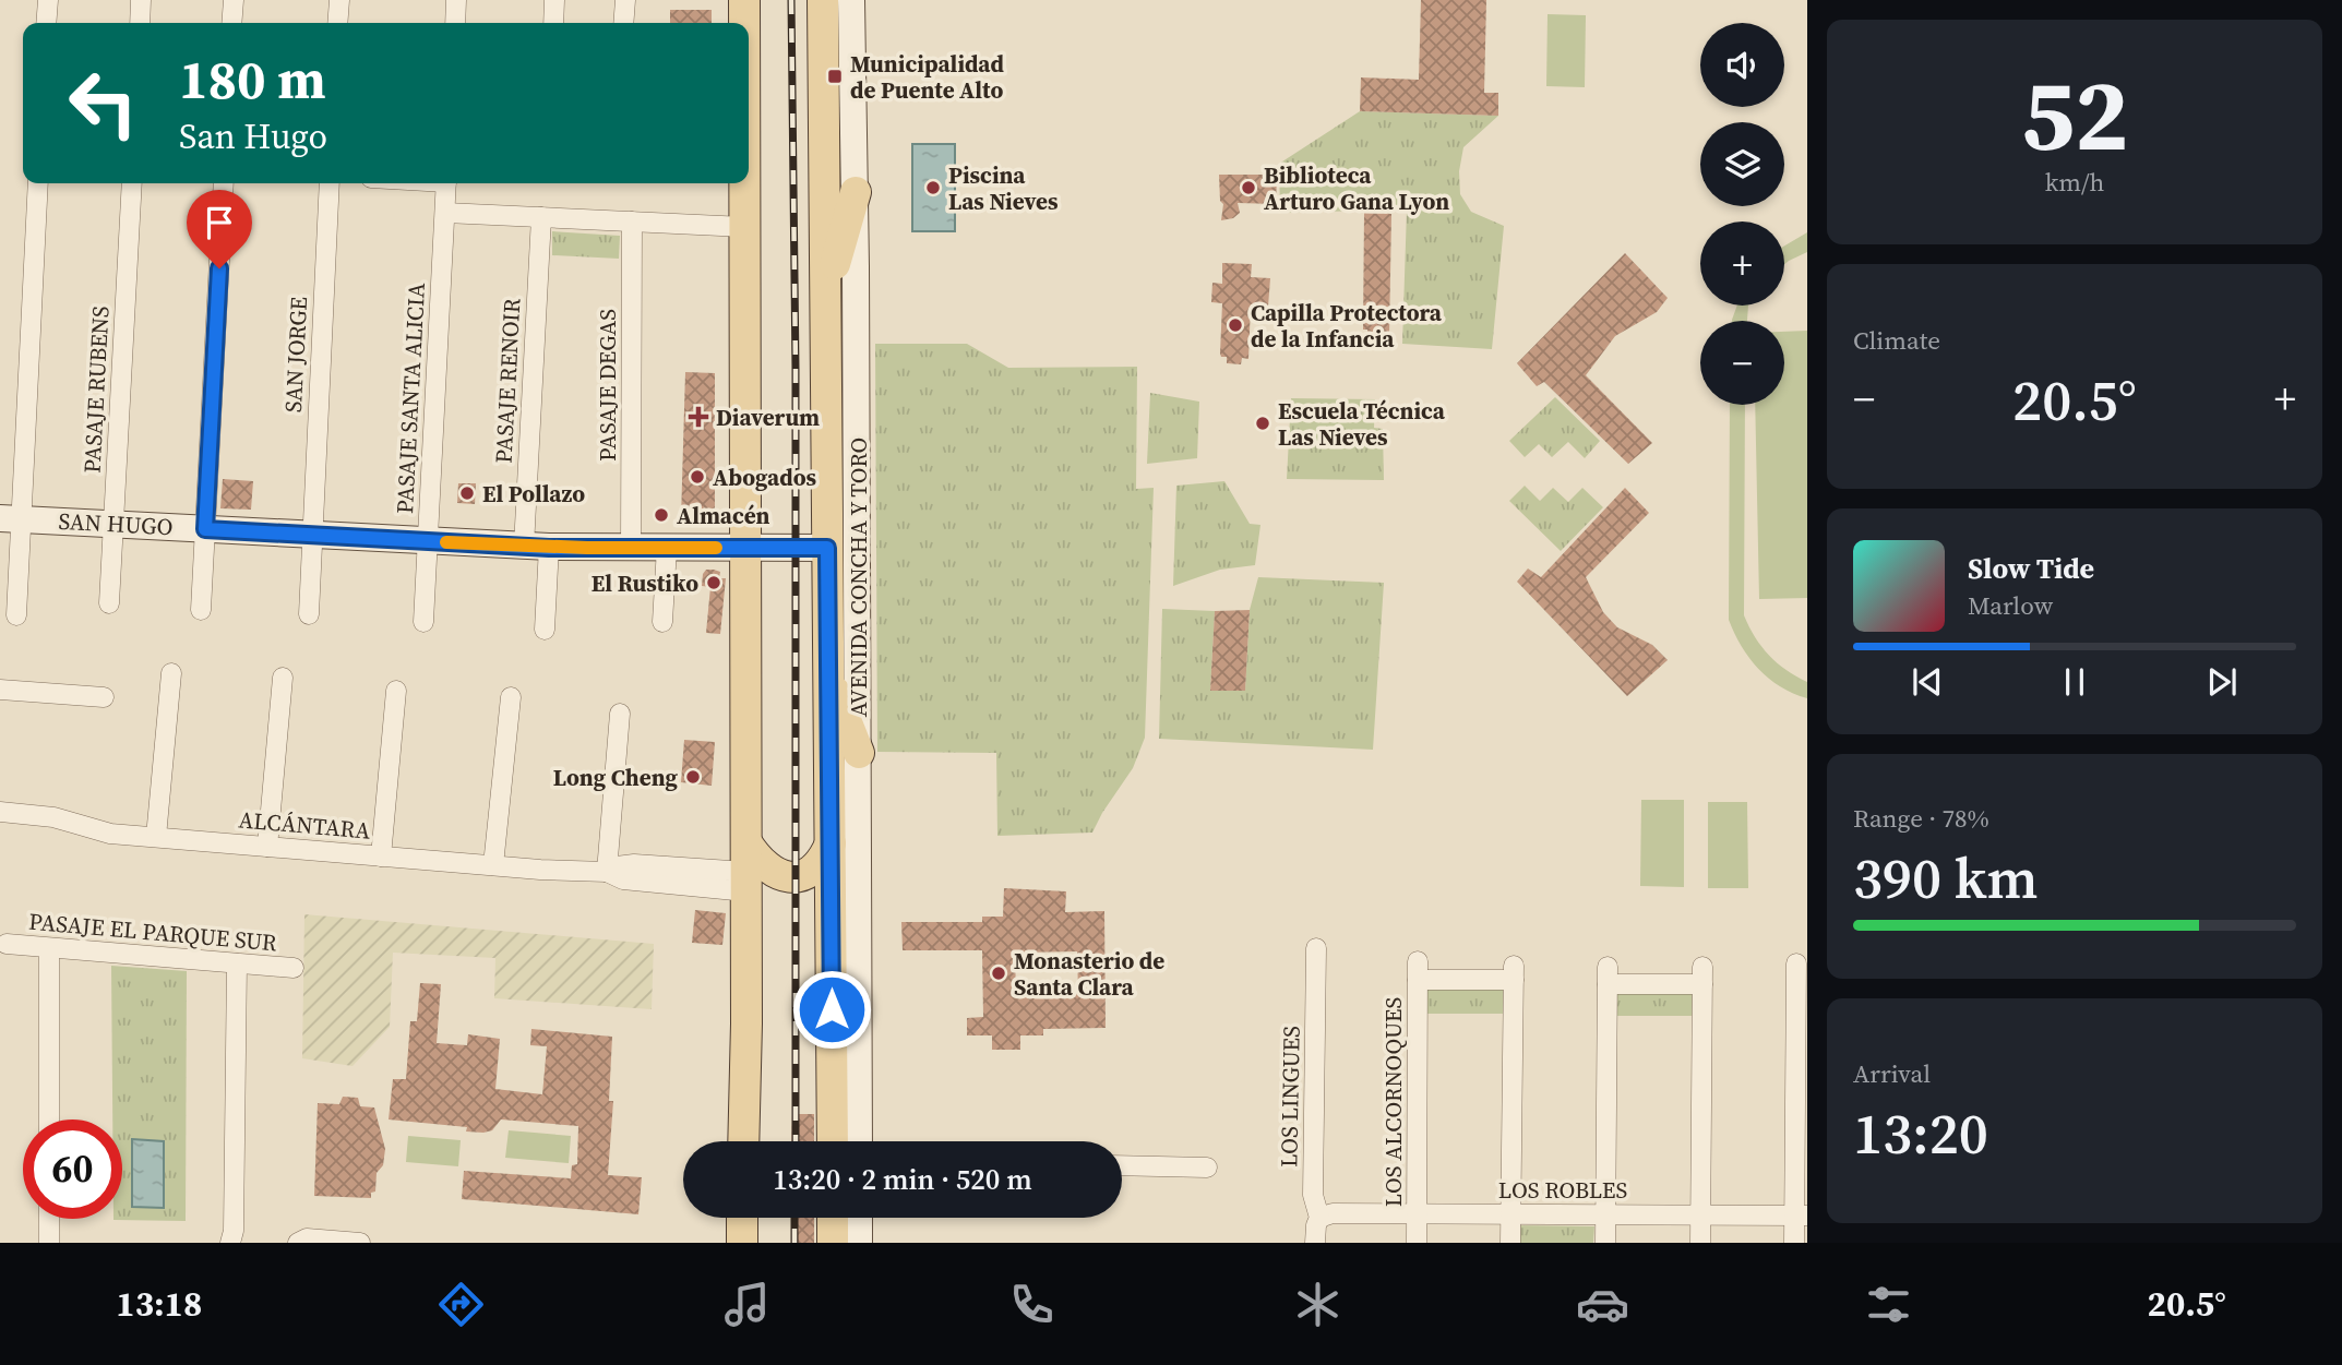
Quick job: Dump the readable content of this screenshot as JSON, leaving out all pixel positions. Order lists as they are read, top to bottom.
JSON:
{
  "streets": {
    "main road": ["AVENIDA CONCHA Y TORO"],
    "street": [
      "SAN JORGE",
      "PASAJE RENOIR",
      "PASAJE DEGAS",
      "PASAJE RUBENS",
      "PASAJE SANTA ALICIA",
      "SAN HUGO",
      "ALCÁNTARA",
      "PASAJE EL PARQUE SUR",
      "LOS LINGUES",
      "LOS ALCORNOQUES",
      "LOS ROBLES"
    ]
  },
  "crossings": [
    ["SAN JORGE", "SAN HUGO"],
    ["PASAJE RENOIR", "SAN HUGO"],
    ["PASAJE DEGAS", "SAN HUGO"],
    ["PASAJE RUBENS", "SAN HUGO"],
    ["PASAJE SANTA ALICIA", "SAN HUGO"],
    ["SAN HUGO", "AVENIDA CONCHA Y TORO"],
    ["LOS LINGUES", "LOS ROBLES"],
    ["LOS ALCORNOQUES", "LOS ROBLES"]
  ],
  "places": {
    "transit": ["Municipalidad de Puente Alto"],
    "other": [
      "Piscina Las Nieves",
      "Biblioteca Arturo Gana Lyon",
      "Capilla Protectora de la Infancia",
      "Escuela Técnica Las Nieves",
      "Abogados",
      "El Pollazo",
      "Almacén",
      "El Rustiko",
      "Long Cheng",
      "Monasterio de Santa Clara"
    ],
    "health": ["Diaverum"]
  },
  "page": {
    "tile": [
      ["52", "km/h"],
      "Climate",
      ["Range · 78%", "390 km"],
      ["Arrival", "13:20"]
    ],
    "map_buttons": ["+", "−"],
    "turn": ["180 m", "San Hugo"],
    "heat": ["−", "20.5°", "+"],
    "song": ["Slow Tide", "Marlow"],
    "limit": "60",
    "trip": "13:20 · 2 min · 520 m",
    "tabs": ["13:18", "20.5°"]
  }
}
